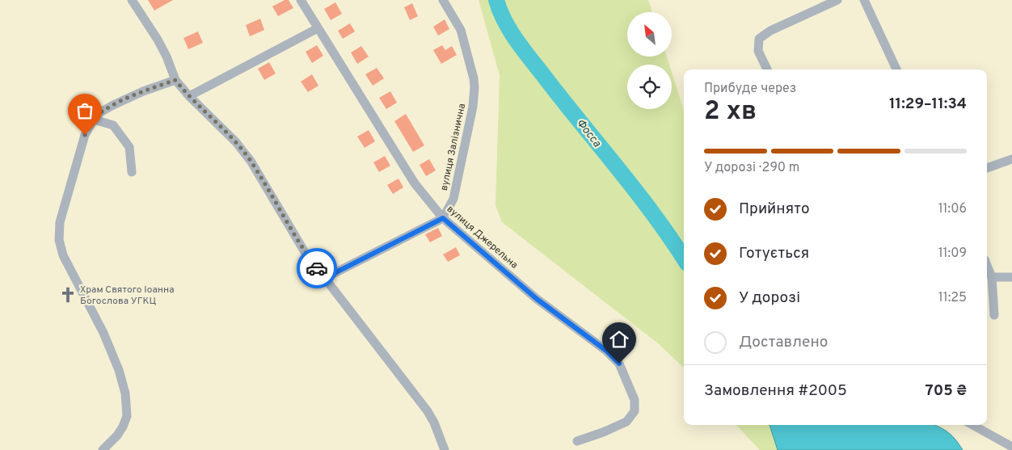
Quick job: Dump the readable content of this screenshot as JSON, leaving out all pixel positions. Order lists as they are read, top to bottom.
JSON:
{
  "streets": {
    "street": ["вулиця Залізнична", "вулиця Джерельна"]
  },
  "crossings": [
    ["вулиця Залізнична", "вулиця Джерельна"]
  ],
  "water": ["Фосса"],
  "places": {
    "church": ["Храм Святого Іоанна Богослова УГКЦ"]
  },
  "north": "top left",
  "page": {
    "heading": ["2 хв", "Прибуде через", "11:29–11:34"],
    "panel": ["Замовлення #2005", "705 ₴"],
    "bar": "У дорозі · 290 m",
    "list": [
      ["Прийнято", "11:06"],
      ["Готується", "11:09"],
      ["У дорозі", "11:25"],
      "Доставлено"
    ]
  }
}
